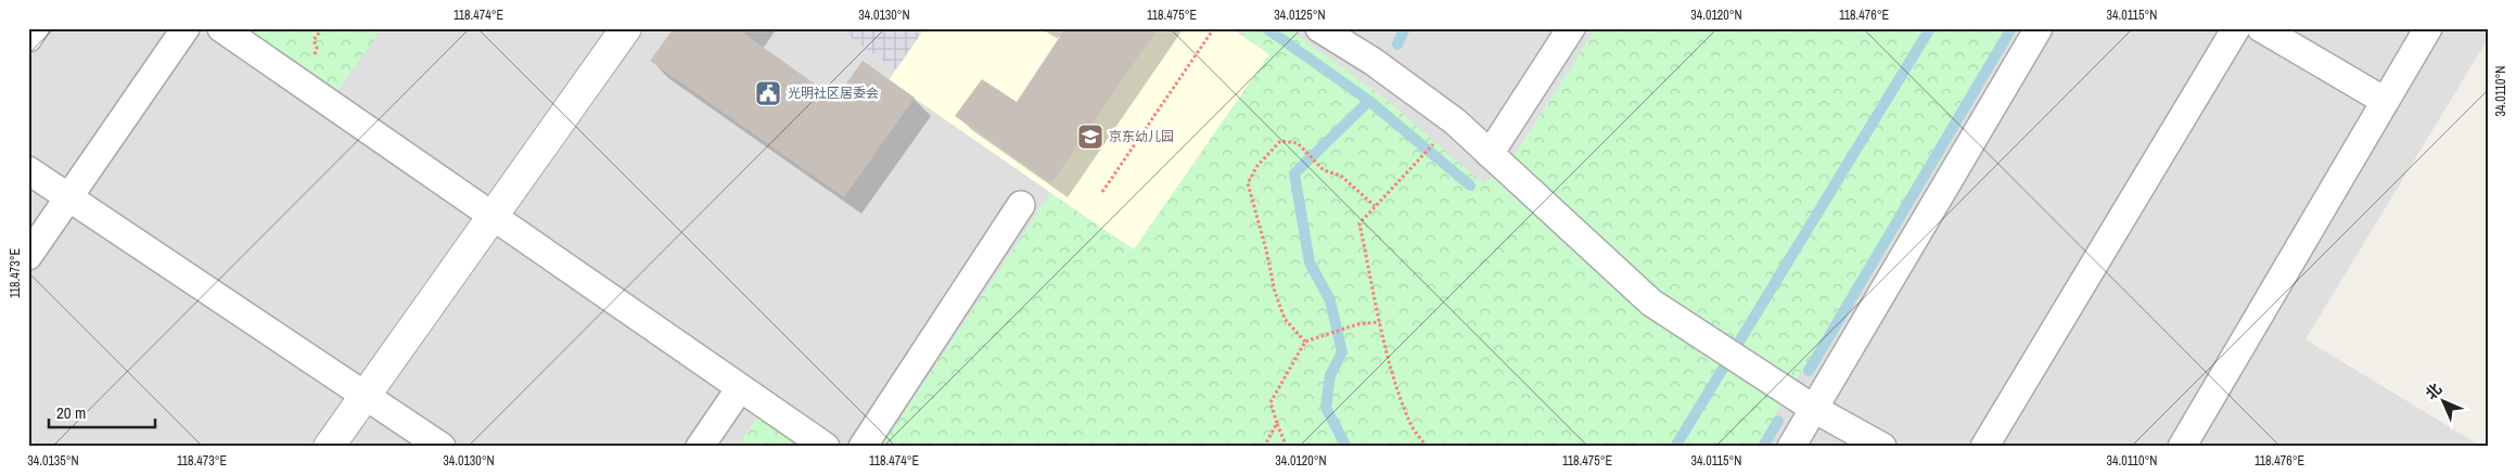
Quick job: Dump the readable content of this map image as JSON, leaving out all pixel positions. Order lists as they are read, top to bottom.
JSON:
{
  "places": {
    "public building": ["光明社区居委会"],
    "school or university": ["京东幼儿园"]
  },
  "scale_bar": "20 m",
  "north": "top left",
  "coordinates": [
    "118.474°E",
    "34.0130°N",
    "118.475°E",
    "34.0125°N",
    "34.0120°N",
    "118.476°E",
    "34.0115°N",
    "34.0110°N",
    "118.473°E",
    "34.0135°N"
  ]
}
